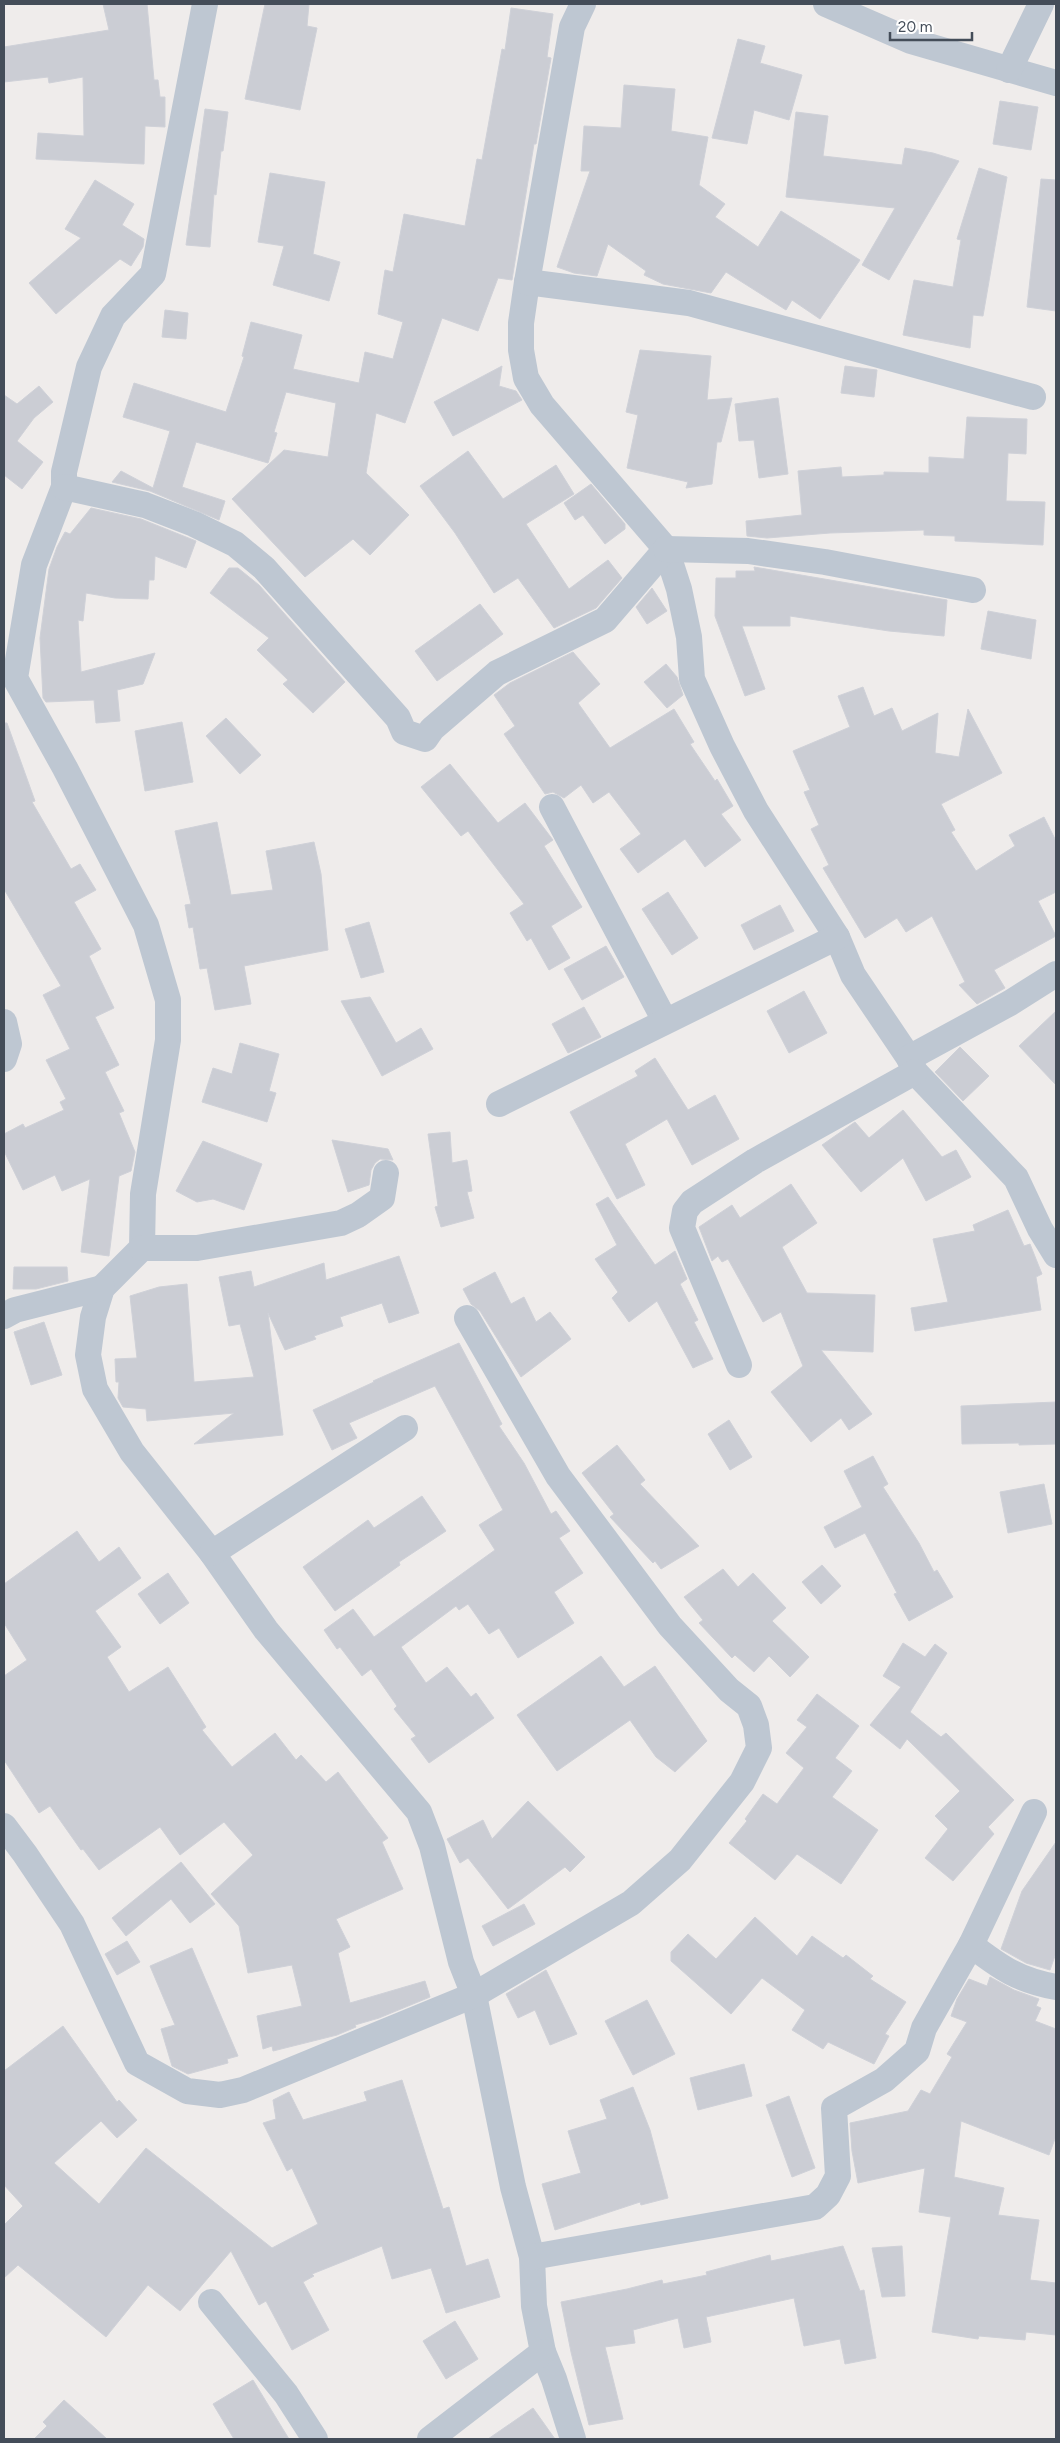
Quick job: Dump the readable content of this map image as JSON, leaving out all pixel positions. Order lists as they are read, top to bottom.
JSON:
{
  "scale_bar": "20 m"
}
